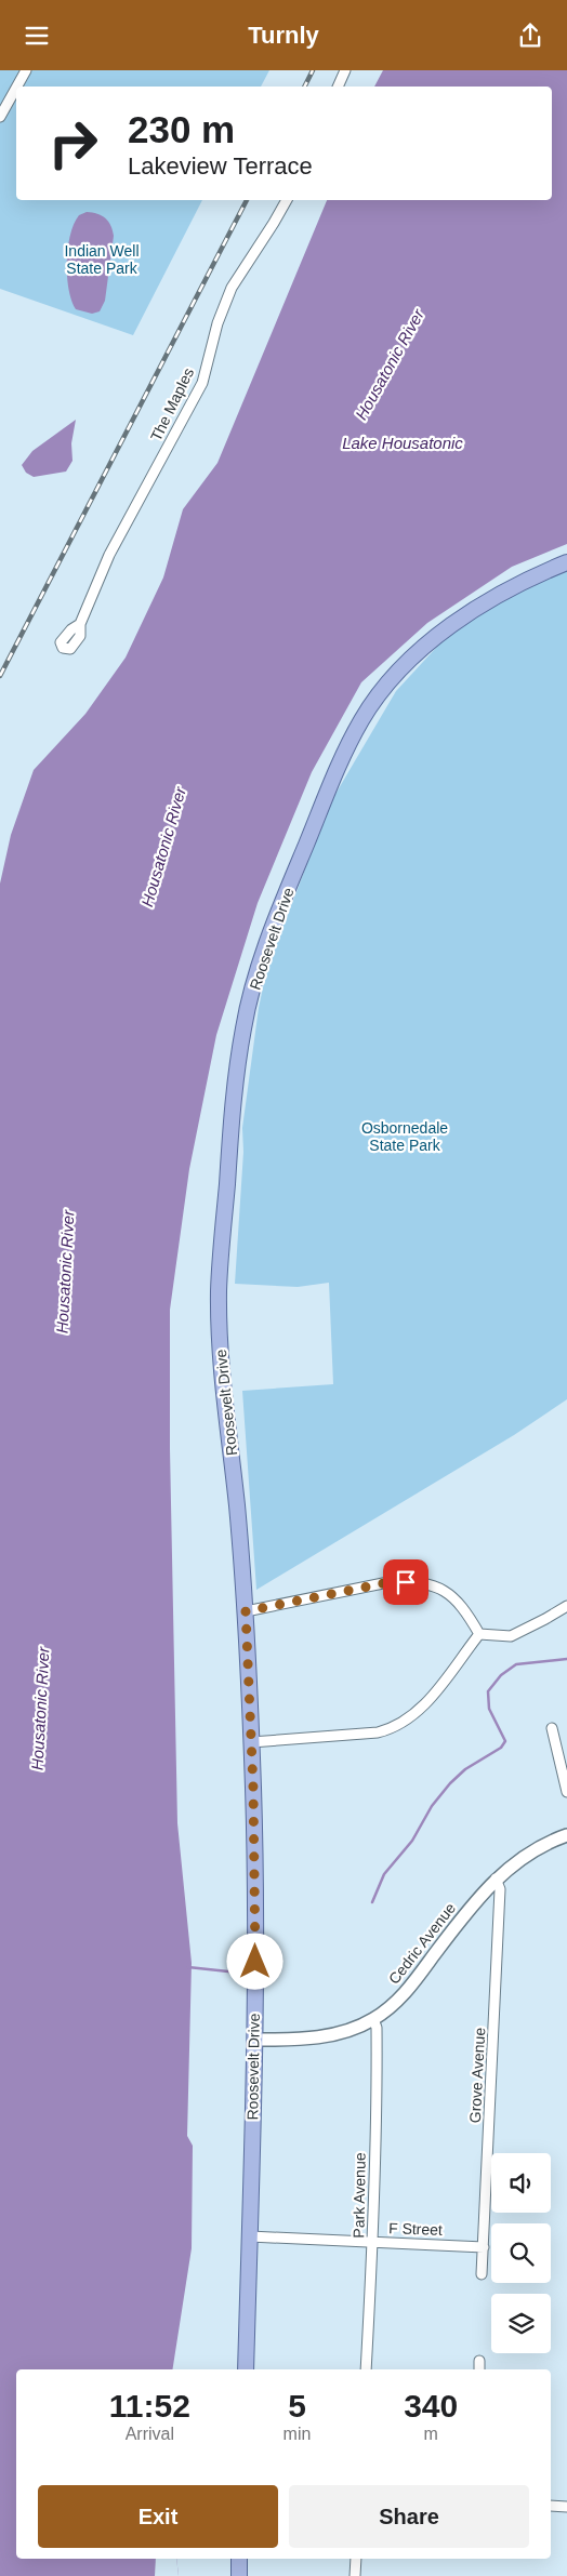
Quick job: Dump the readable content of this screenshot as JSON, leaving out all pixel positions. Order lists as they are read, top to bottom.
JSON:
{
  "streets": {
    "main road": ["Roosevelt Drive"],
    "street": [
      "The Maples",
      "Cedric Avenue",
      "Grove Avenue",
      "Park Avenue",
      "F Street"
    ]
  },
  "crossings": [
    ["Roosevelt Drive", "Cedric Avenue"],
    ["Roosevelt Drive", "F Street"],
    ["Cedric Avenue", "Grove Avenue"],
    ["Cedric Avenue", "Park Avenue"],
    ["Grove Avenue", "F Street"],
    ["Park Avenue", "F Street"]
  ],
  "water": ["Housatonic River", "Lake Housatonic"],
  "parks": ["Indian Well State Park", "Osbornedale State Park"],
  "page": {
    "header": "Turnly",
    "turn": ["230 m", "Lakeview Terrace"],
    "eta": [
      "11:52",
      "Arrival",
      "5",
      "min",
      "340",
      "m"
    ],
    "buttons": ["Exit", "Share"]
  }
}
